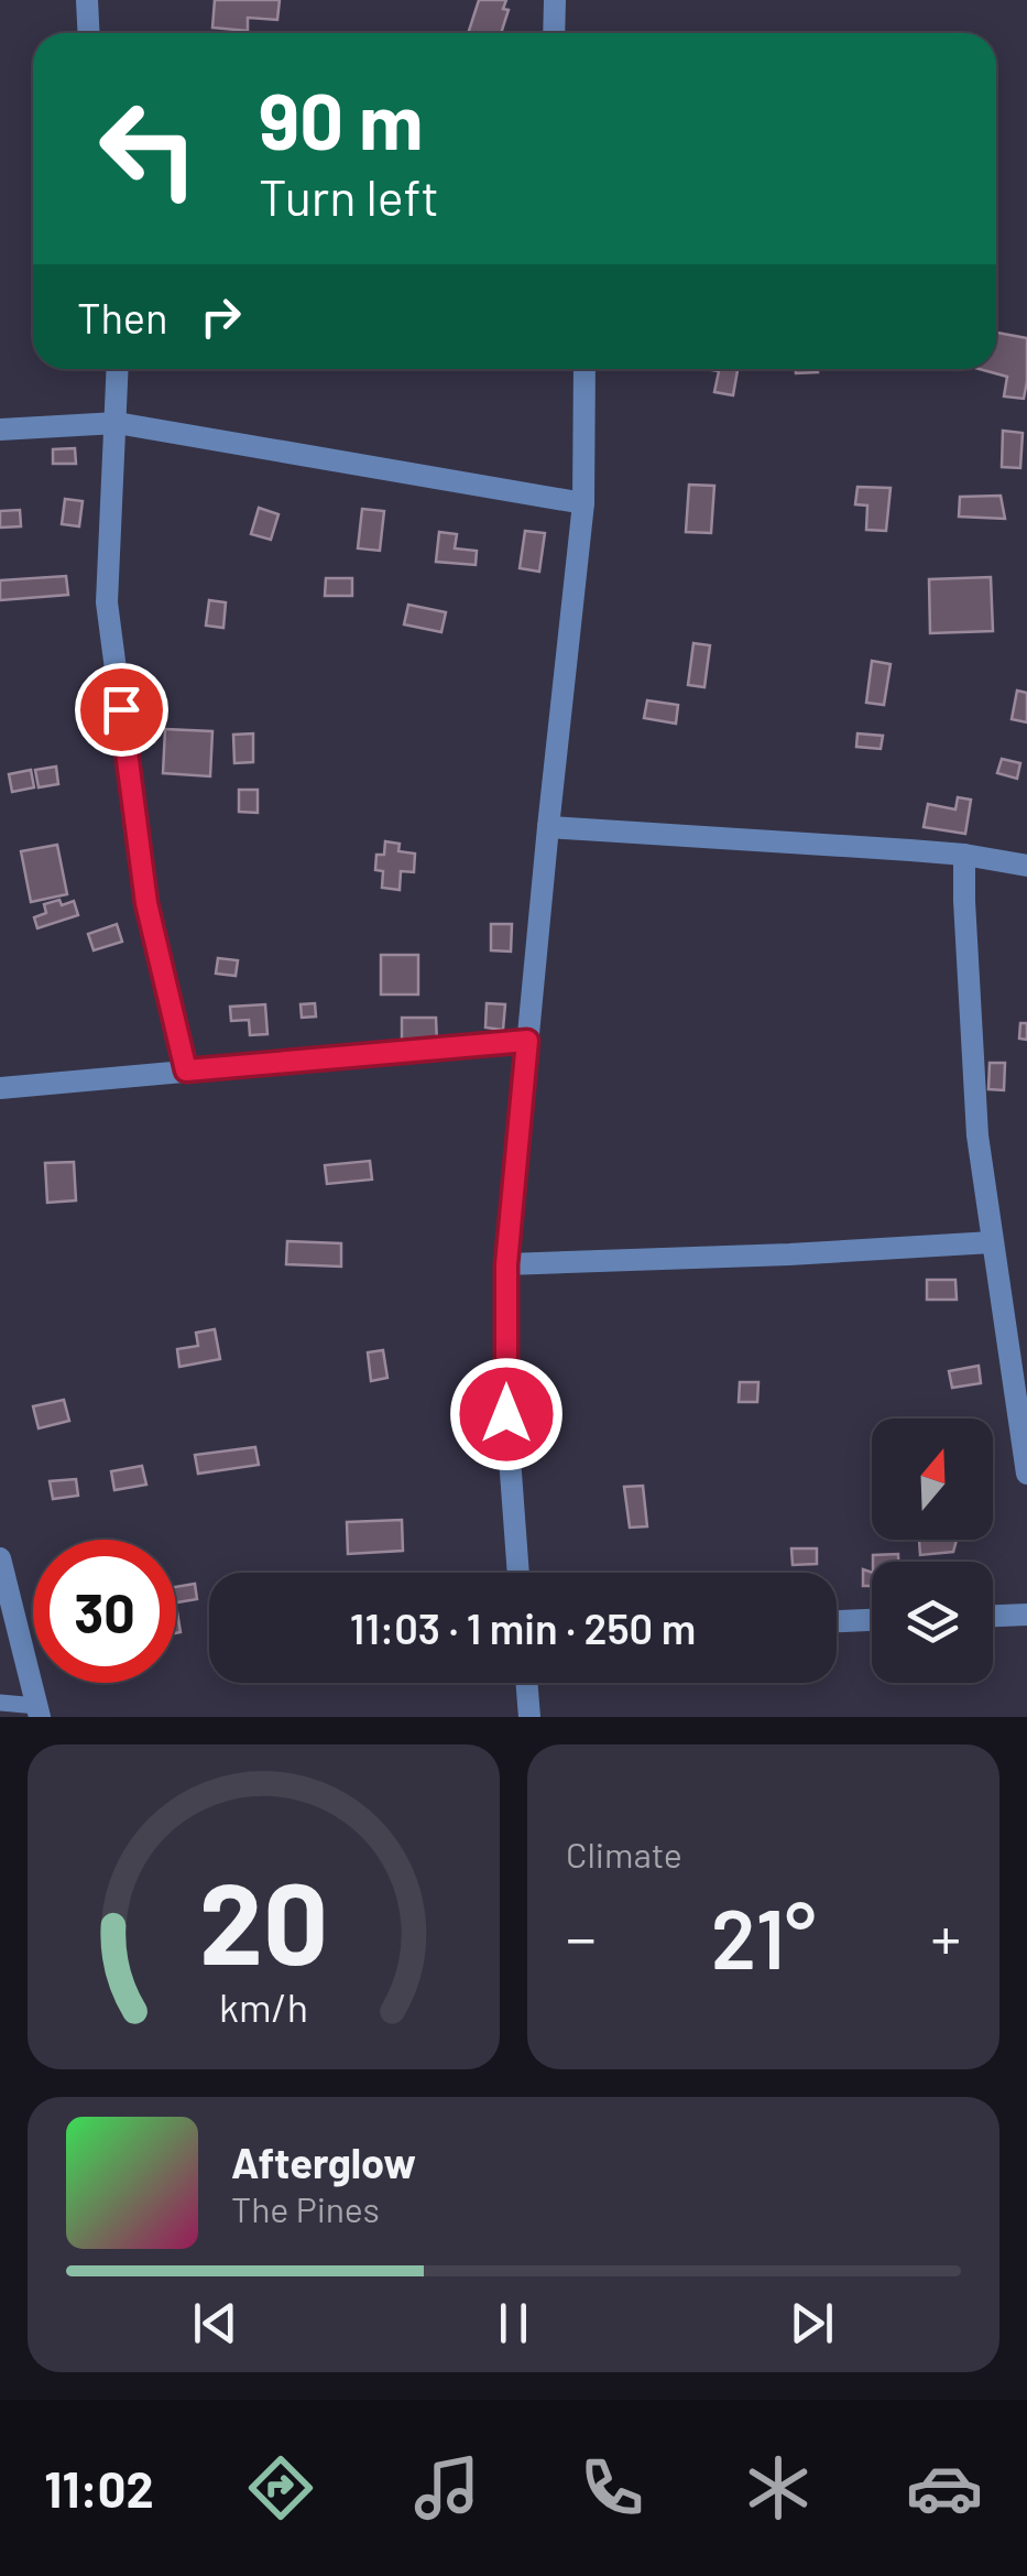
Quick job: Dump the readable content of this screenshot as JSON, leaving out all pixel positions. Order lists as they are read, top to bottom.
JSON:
{
  "north": "top",
  "page": {
    "turn": ["90 m", "Turn left"],
    "then": "Then",
    "limit": "30",
    "trip": "11:03 · 1 min · 250 m",
    "tile": "Climate",
    "heat": ["−", "21°", "+"],
    "song": ["Afterglow", "The Pines"],
    "tabs": "11:02",
    "gauge": ["20", "km/h"]
  }
}
